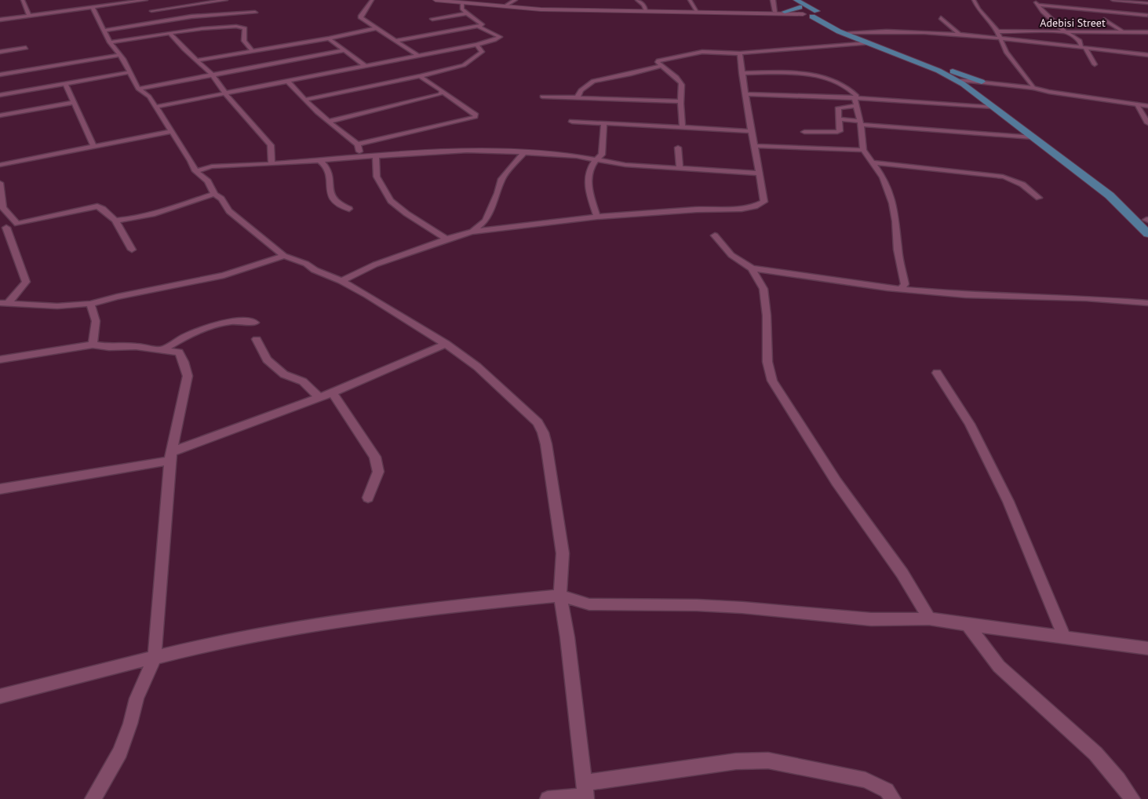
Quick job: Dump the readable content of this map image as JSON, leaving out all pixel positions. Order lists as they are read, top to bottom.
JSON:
{
  "streets": {
    "street": ["Adebisi Street"]
  }
}
